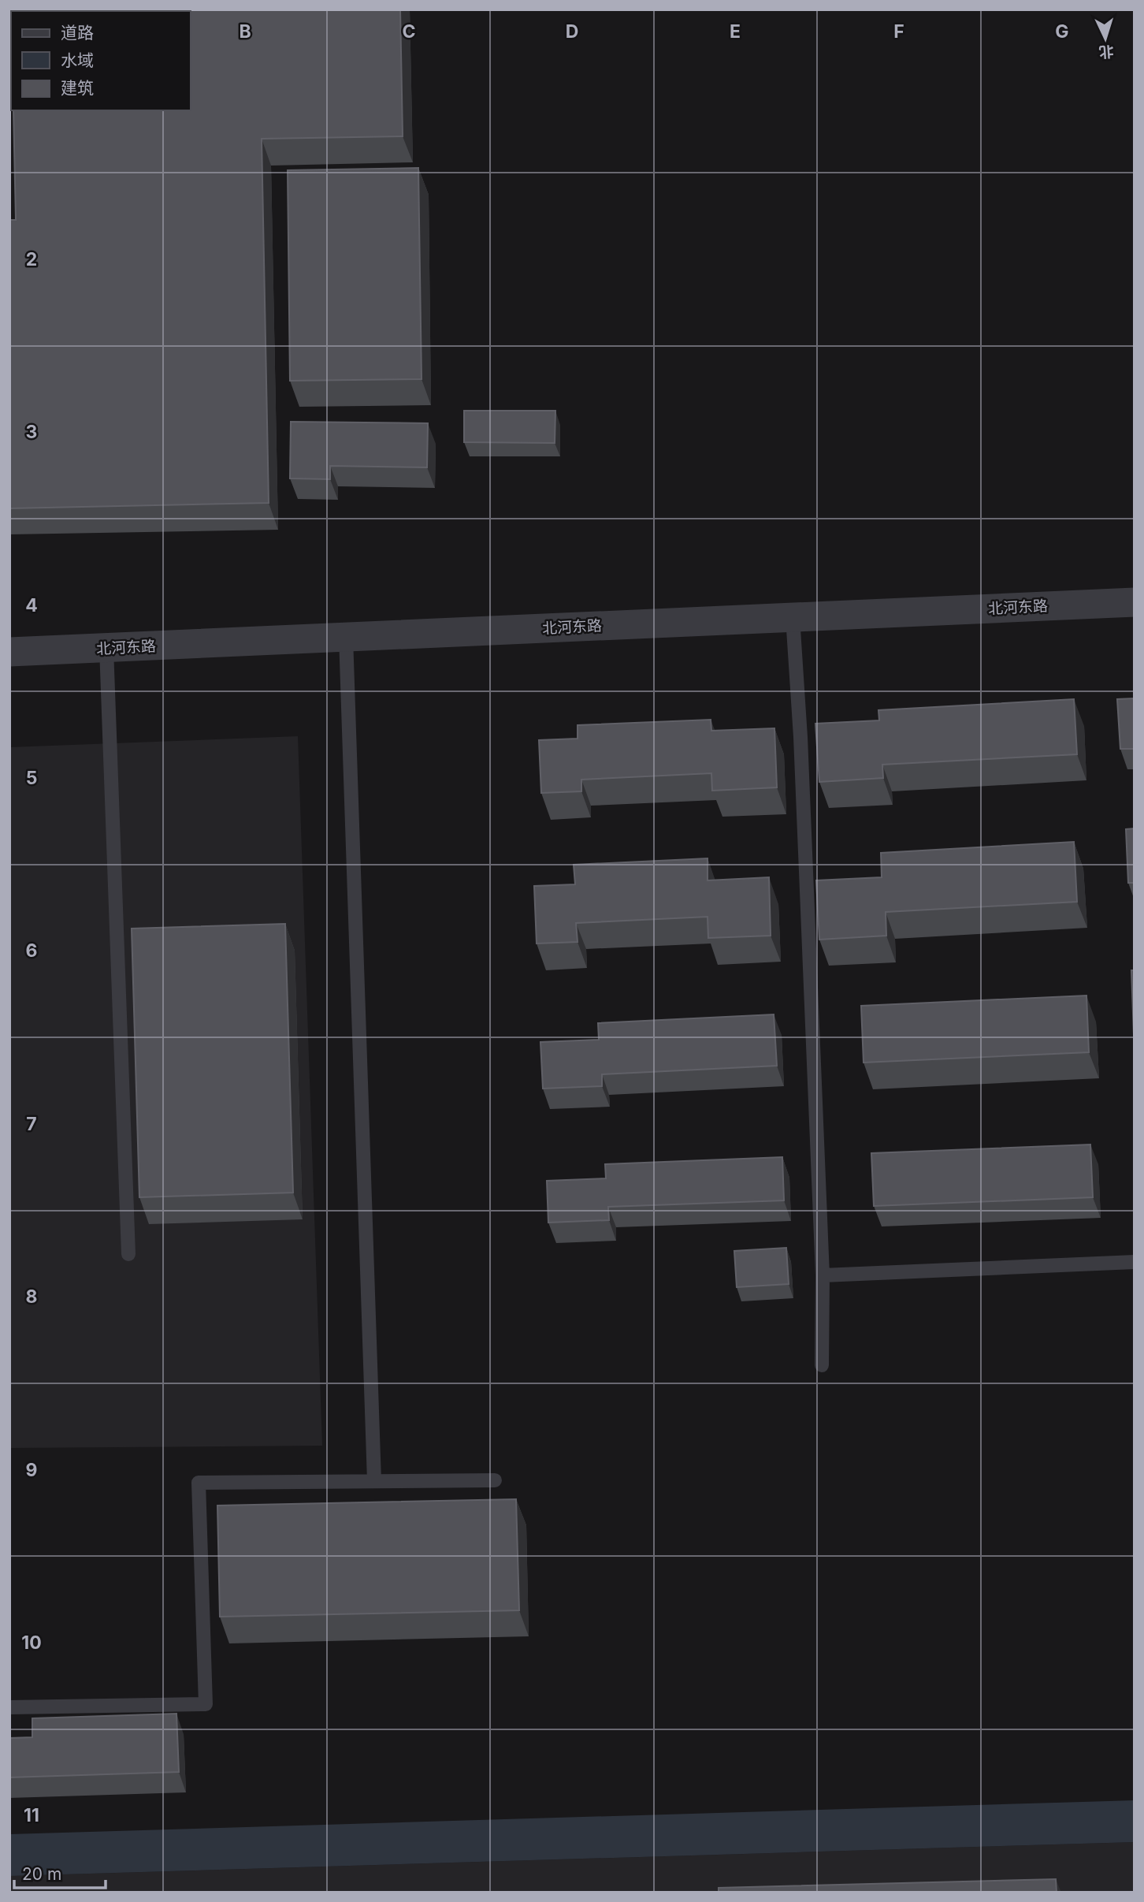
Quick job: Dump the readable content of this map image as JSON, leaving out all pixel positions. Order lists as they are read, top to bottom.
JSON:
{
  "streets": {
    "street": ["北河东路"]
  },
  "legend": ["道路", "水域", "建筑"],
  "scale_bar": "20 m",
  "north": "bottom",
  "grid": {
    "columns": [
      "B",
      "C",
      "D",
      "E",
      "F",
      "G"
    ],
    "rows": [
      "2",
      "3",
      "4",
      "5",
      "6",
      "7",
      "8",
      "9",
      "10",
      "11"
    ]
  }
}
